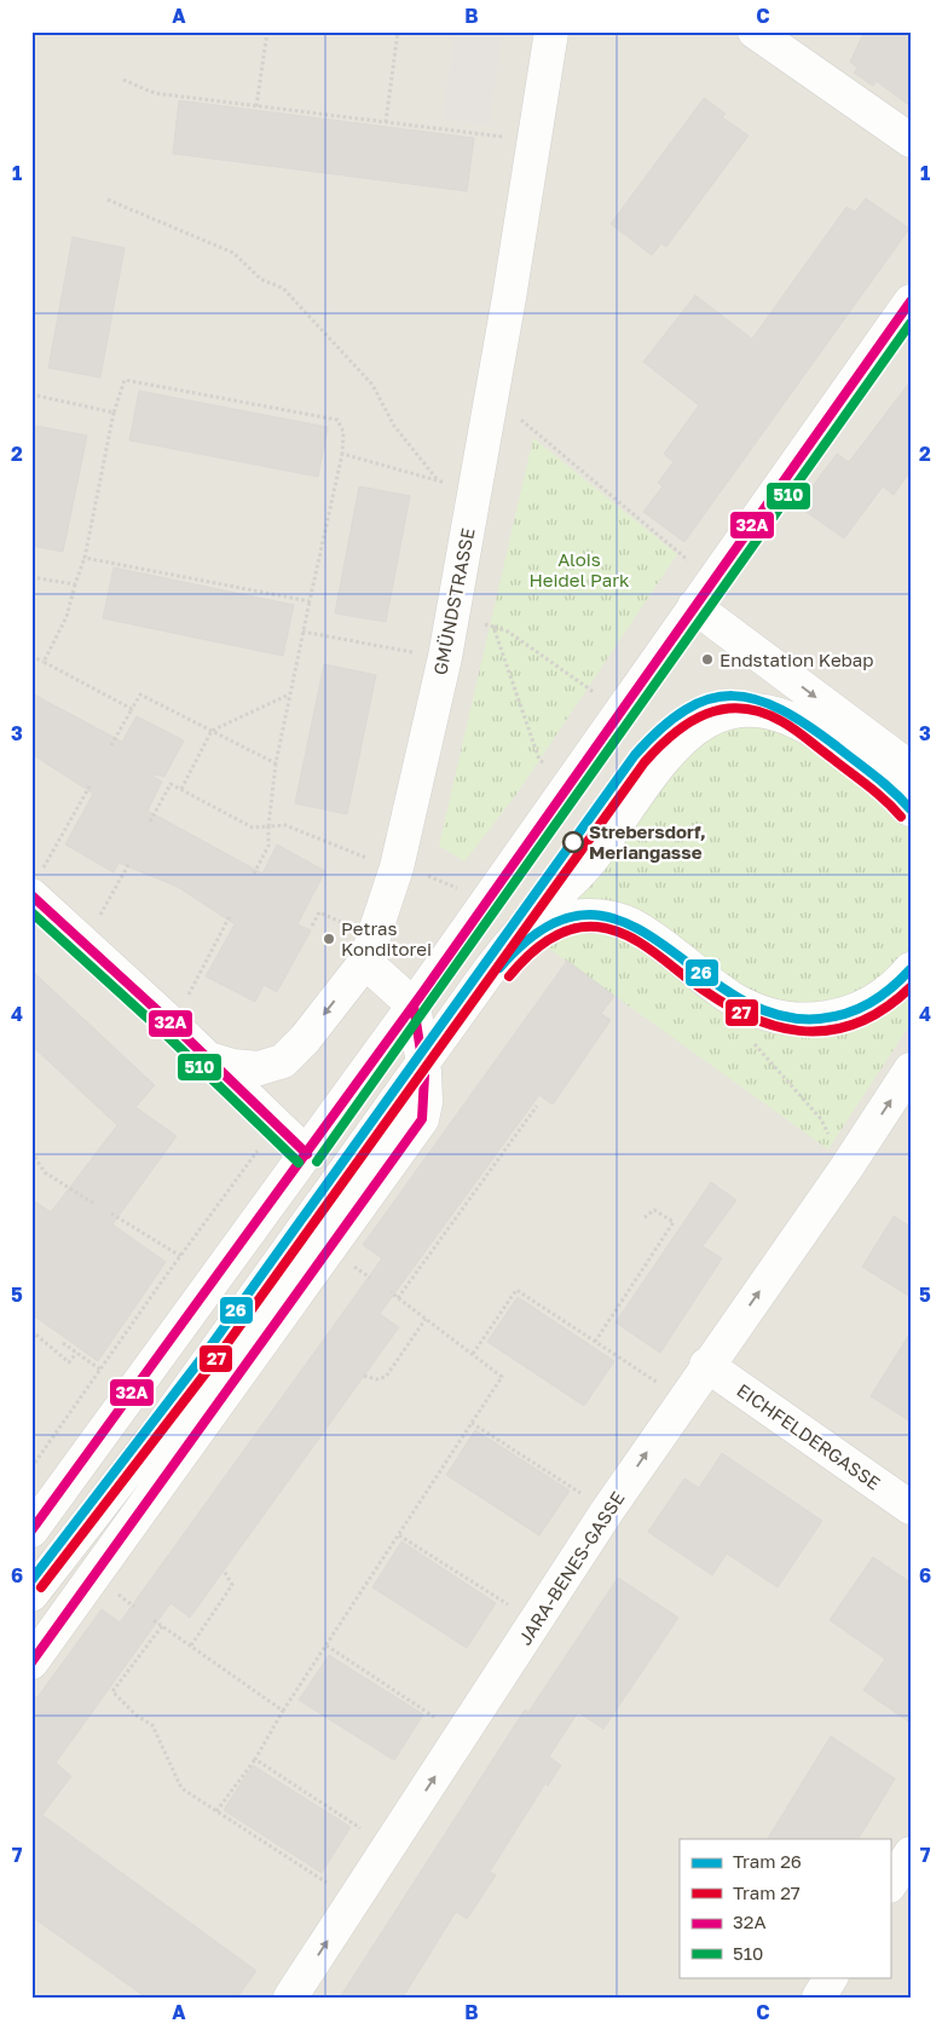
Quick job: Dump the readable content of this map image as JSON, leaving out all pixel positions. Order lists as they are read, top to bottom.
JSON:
{
  "streets": {
    "street": ["GMÜNDSTRASSE", "EICHFELDERGASSE", "JARA-BENES-GASSE"]
  },
  "crossings": [
    ["EICHFELDERGASSE", "JARA-BENES-GASSE"]
  ],
  "one_way": ["JARA-BENES-GASSE"],
  "parks": ["Alois Heidel Park"],
  "places": ["Endstation Kebap", "Strebersdorf, Meriangasse", "Petras Konditorei"],
  "lines": [
    "transit line 32A",
    "transit line 510",
    "tram line 26",
    "tram line 27"
  ],
  "legend": [
    "Tram 26",
    "Tram 27",
    "32A",
    "510"
  ],
  "grid": {
    "columns": ["A", "B", "C"],
    "rows": [
      "1",
      "2",
      "3",
      "4",
      "5",
      "6",
      "7"
    ]
  }
}
